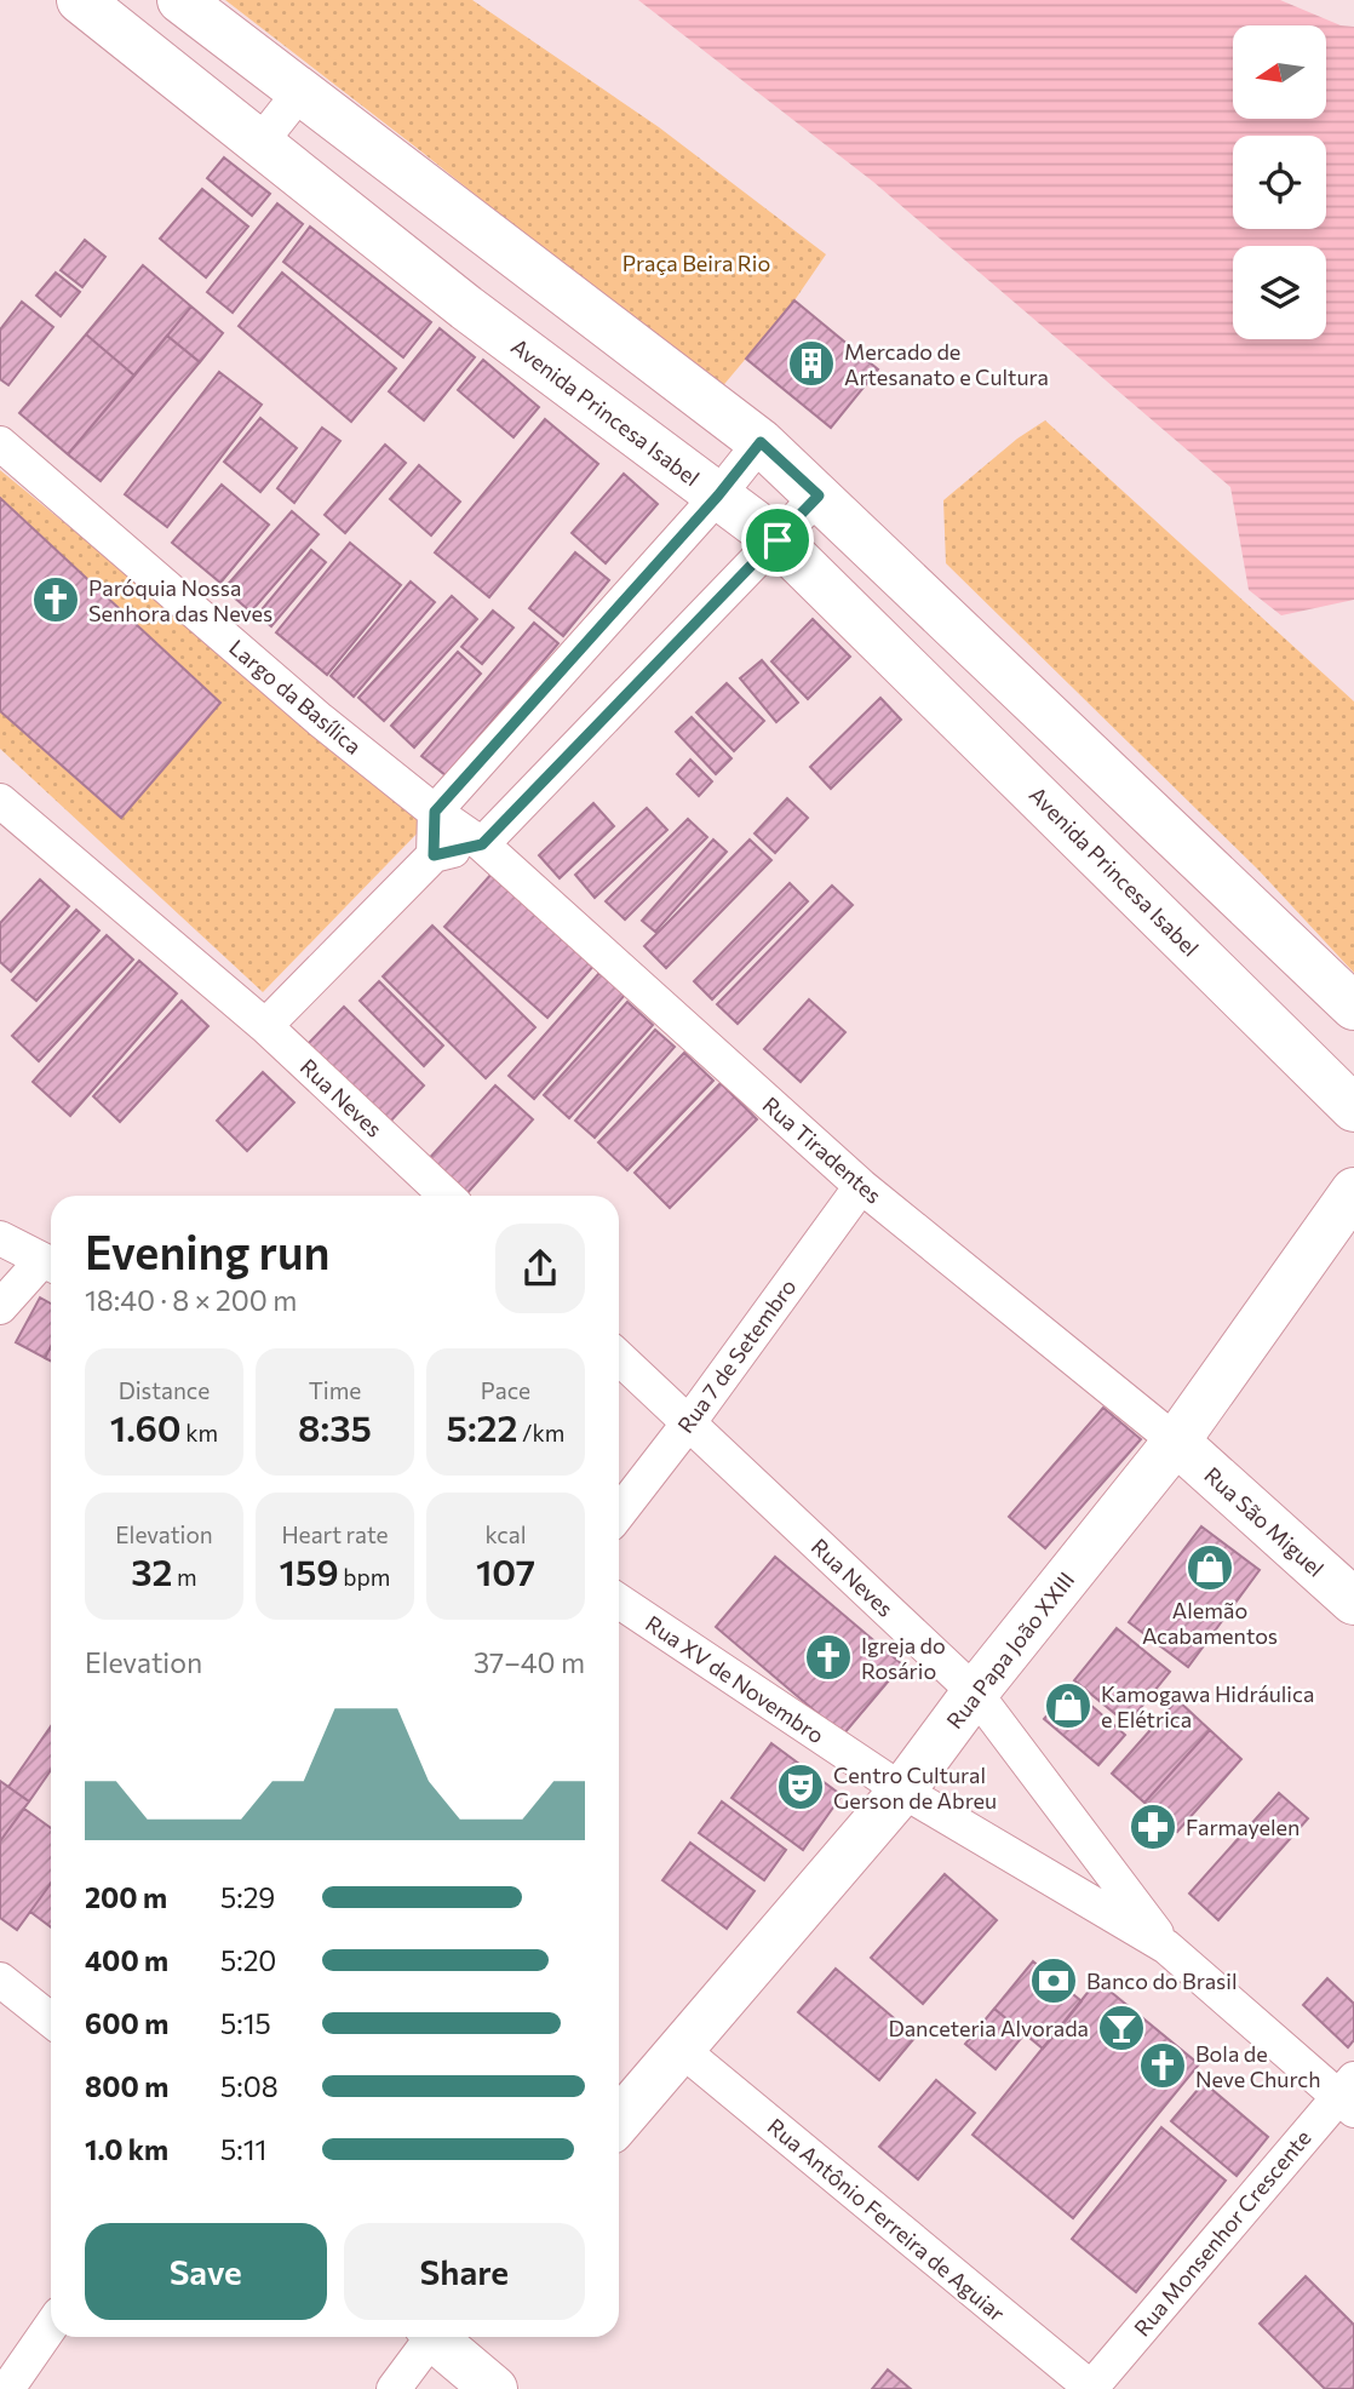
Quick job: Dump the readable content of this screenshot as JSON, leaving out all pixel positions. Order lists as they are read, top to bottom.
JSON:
{
  "streets": {
    "main road": ["Avenida Princesa Isabel", "Rua São Miguel", "Rua Papa João XXIII"],
    "street": [
      "Largo da Basílica",
      "Rua Neves",
      "Rua Tiradentes",
      "Rua 7 de Setembro",
      "Rua XV de Novembro",
      "Rua Antônio Ferreira de Aguiar",
      "Rua Monsenhor Crescente"
    ]
  },
  "crossings": [
    ["Largo da Basílica", "Rua Tiradentes"],
    ["Rua Neves", "Rua 7 de Setembro"],
    ["Rua Neves", "Rua Papa João XXIII"],
    ["Rua Neves", "Rua XV de Novembro"],
    ["Rua Tiradentes", "Rua 7 de Setembro"],
    ["Rua Tiradentes", "Rua São Miguel"],
    ["Rua Tiradentes", "Rua Papa João XXIII"],
    ["Rua São Miguel", "Rua Papa João XXIII"],
    ["Rua Papa João XXIII", "Rua XV de Novembro"],
    ["Rua Papa João XXIII", "Rua Antônio Ferreira de Aguiar"],
    ["Rua Antônio Ferreira de Aguiar", "Rua Monsenhor Crescente"]
  ],
  "parks": ["Praça Beira Rio"],
  "places": {
    "building": ["Mercado de Artesanato e Cultura"],
    "church": ["Paróquia Nossa Senhora das Neves", "Igreja do Rosário", "Bola de Neve Church"],
    "shop": ["Alemão Acabamentos", "Kamogawa Hidráulica e Elétrica"],
    "theatre": ["Centro Cultural Gerson de Abreu"],
    "pharmacy": ["Farmayelen"],
    "bank": ["Banco do Brasil"],
    "bar": ["Danceteria Alvorada"]
  },
  "north": "left",
  "page": {
    "heading": ["Evening run", "18:40 · 8 × 200 m"],
    "stats": [
      ["Distance", "1.60 km"],
      ["Time", "8:35"],
      ["Pace", "5:22 /km"],
      ["Elevation", "32 m"],
      ["Heart rate", "159 bpm"],
      ["kcal", "107"]
    ],
    "chart": ["Elevation", "37–40 m"],
    "list": [
      {
        "name": "200 m",
        "note": "5:29"
      },
      {
        "name": "400 m",
        "note": "5:20"
      },
      {
        "name": "600 m",
        "note": "5:15"
      },
      {
        "name": "800 m",
        "note": "5:08"
      },
      {
        "name": "1.0 km",
        "note": "5:11"
      }
    ],
    "buttons": ["Save", "Share"]
  }
}
